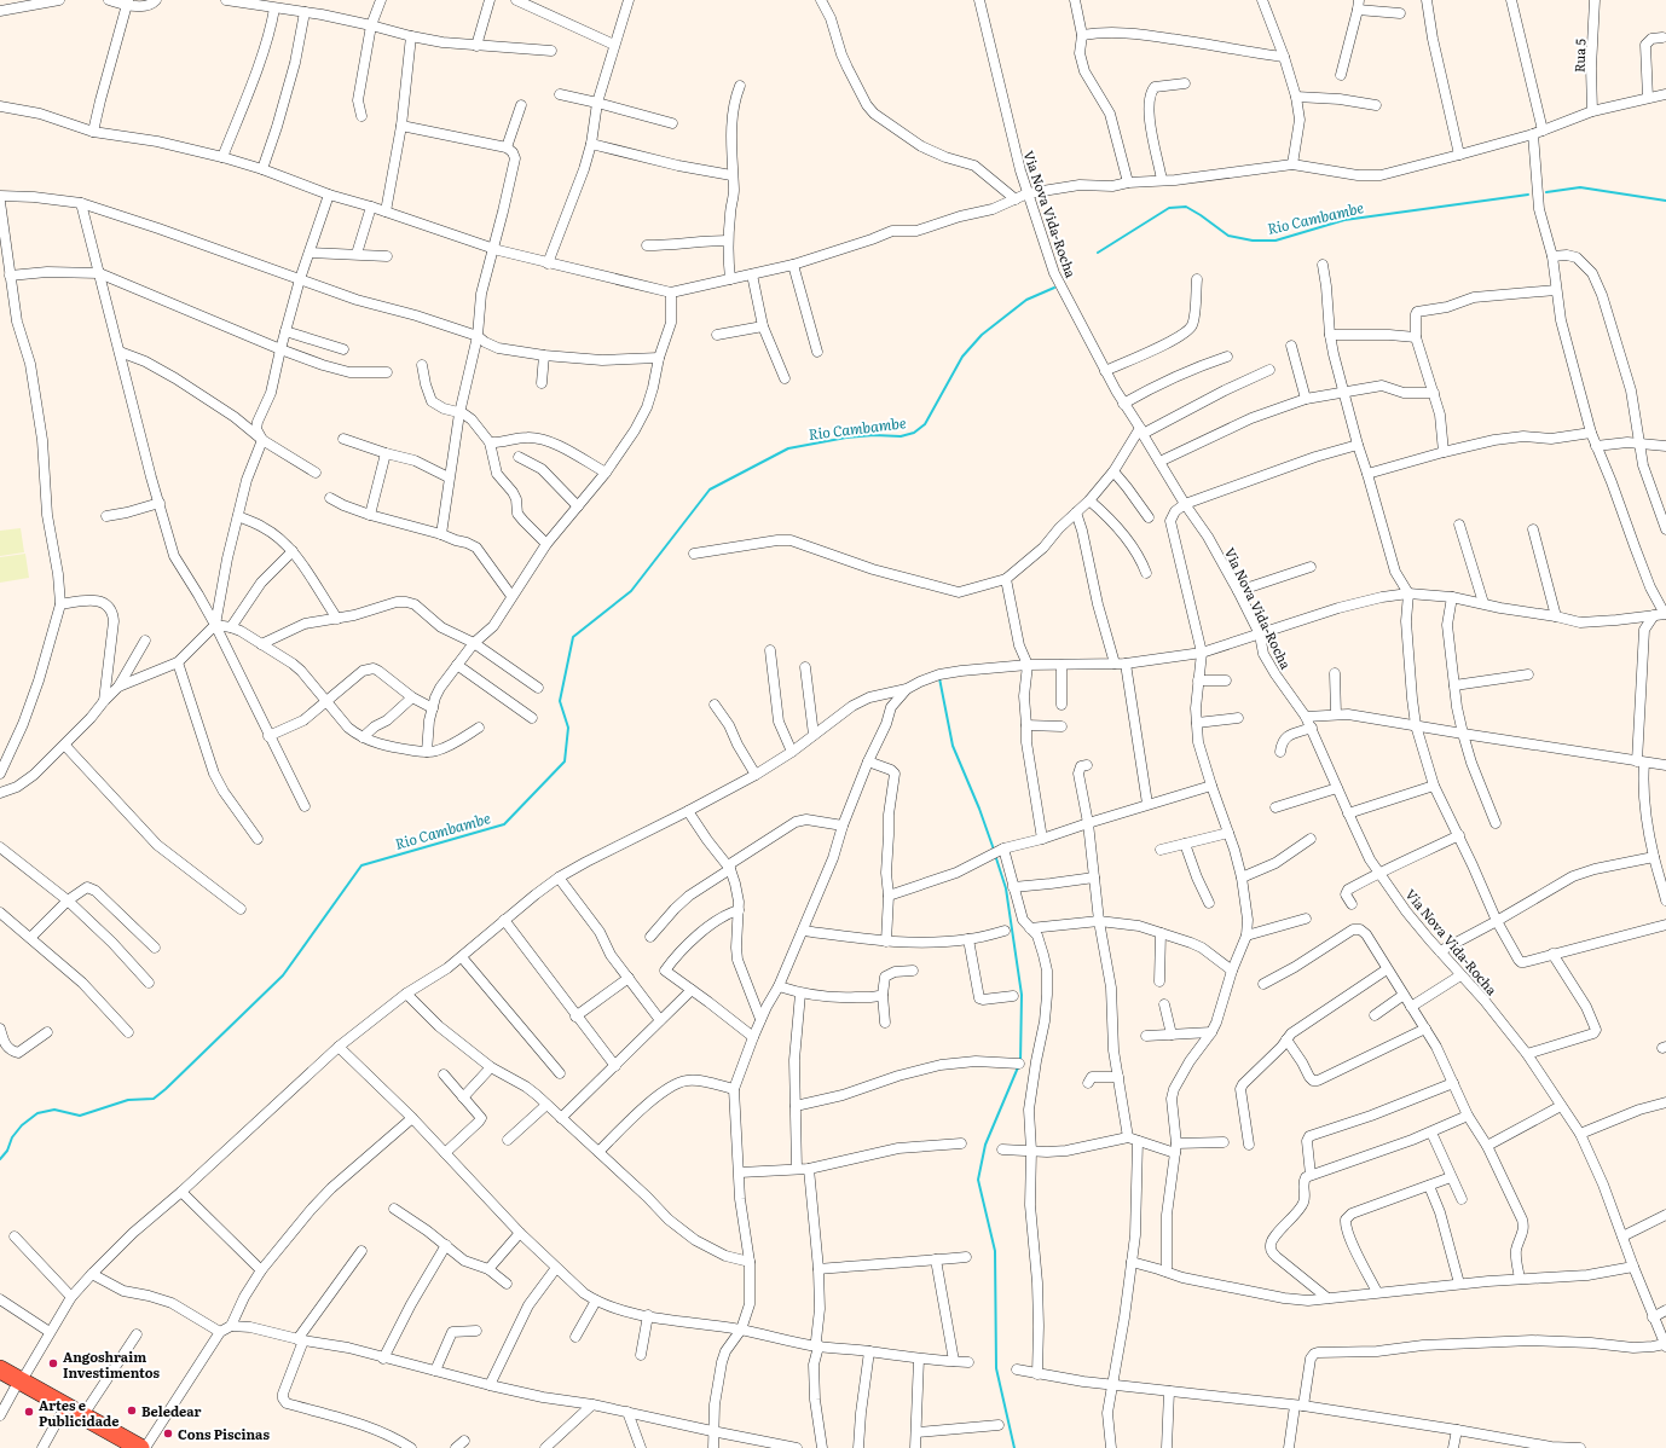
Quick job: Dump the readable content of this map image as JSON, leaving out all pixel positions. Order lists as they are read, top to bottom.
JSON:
{
  "streets": {
    "street": ["Rua 5", "Via Nova Vida-Rocha"]
  },
  "water": ["Rio Cambambe"],
  "places": [
    "Angoshraim Investimentos",
    "Beledear",
    "Artes e Publicidade",
    "Cons Piscinas"
  ]
}
